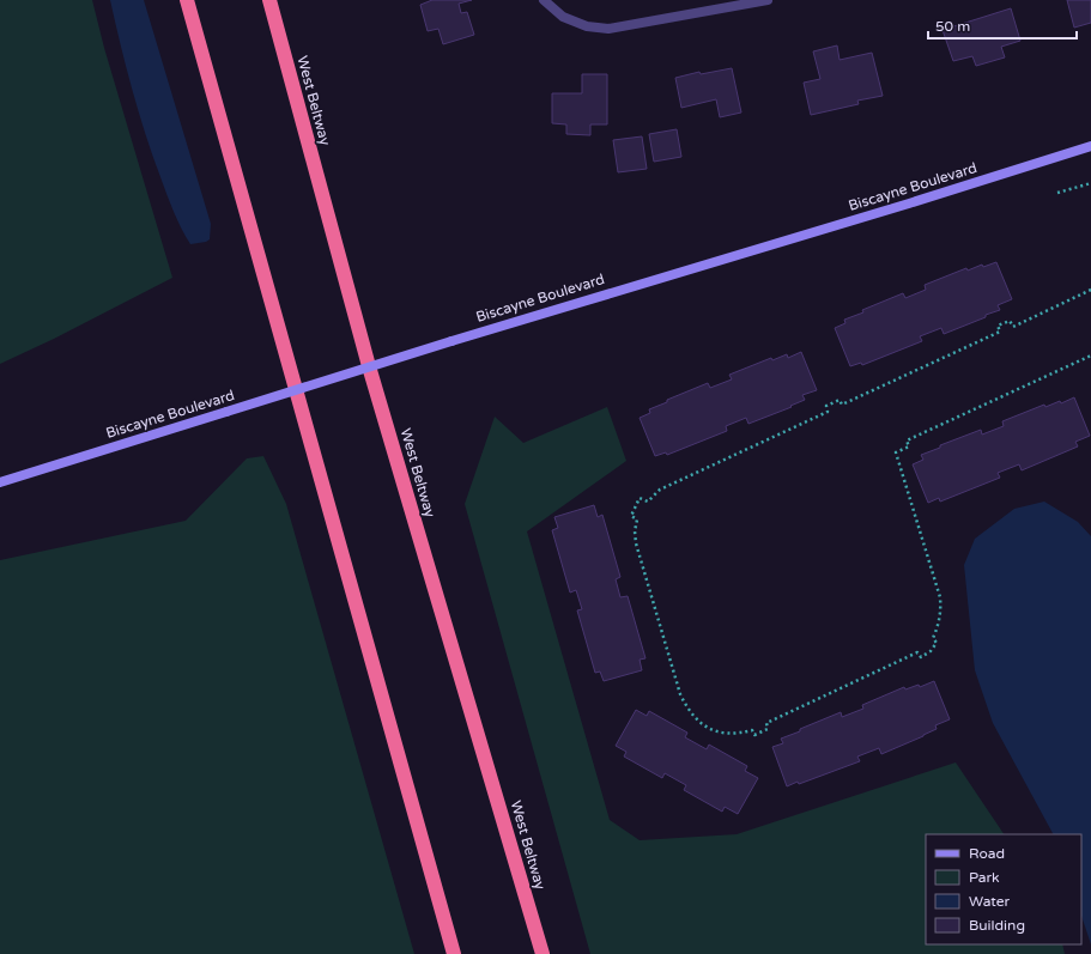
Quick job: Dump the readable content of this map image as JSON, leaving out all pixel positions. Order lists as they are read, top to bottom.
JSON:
{
  "streets": {
    "highway": ["West Beltway"],
    "street": ["Biscayne Boulevard"]
  },
  "legend": [
    "Road",
    "Park",
    "Water",
    "Building"
  ],
  "scale_bar": "50 m"
}
